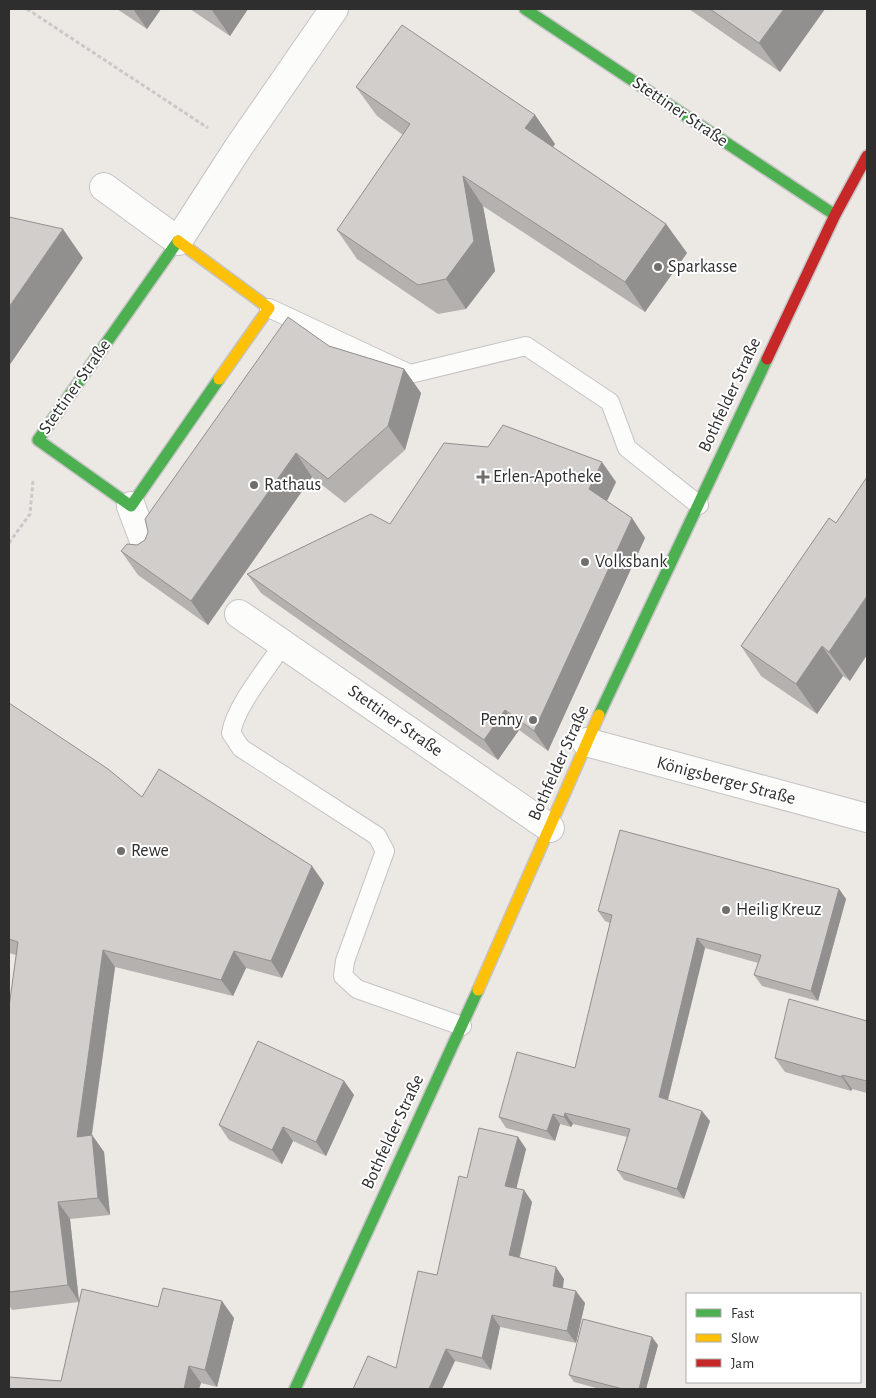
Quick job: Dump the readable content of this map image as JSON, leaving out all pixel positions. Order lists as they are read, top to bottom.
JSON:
{
  "streets": {
    "street": ["Stettiner Straße", "Bothfelder Straße", "Königsberger Straße"]
  },
  "crossings": [
    ["Stettiner Straße", "Bothfelder Straße"],
    ["Bothfelder Straße", "Königsberger Straße"]
  ],
  "places": {
    "other": [
      "Sparkasse",
      "Rathaus",
      "Volksbank",
      "Penny",
      "Rewe",
      "Heilig Kreuz"
    ],
    "health": ["Erlen-Apotheke"]
  },
  "legend": ["Fast", "Slow", "Jam"]
}
